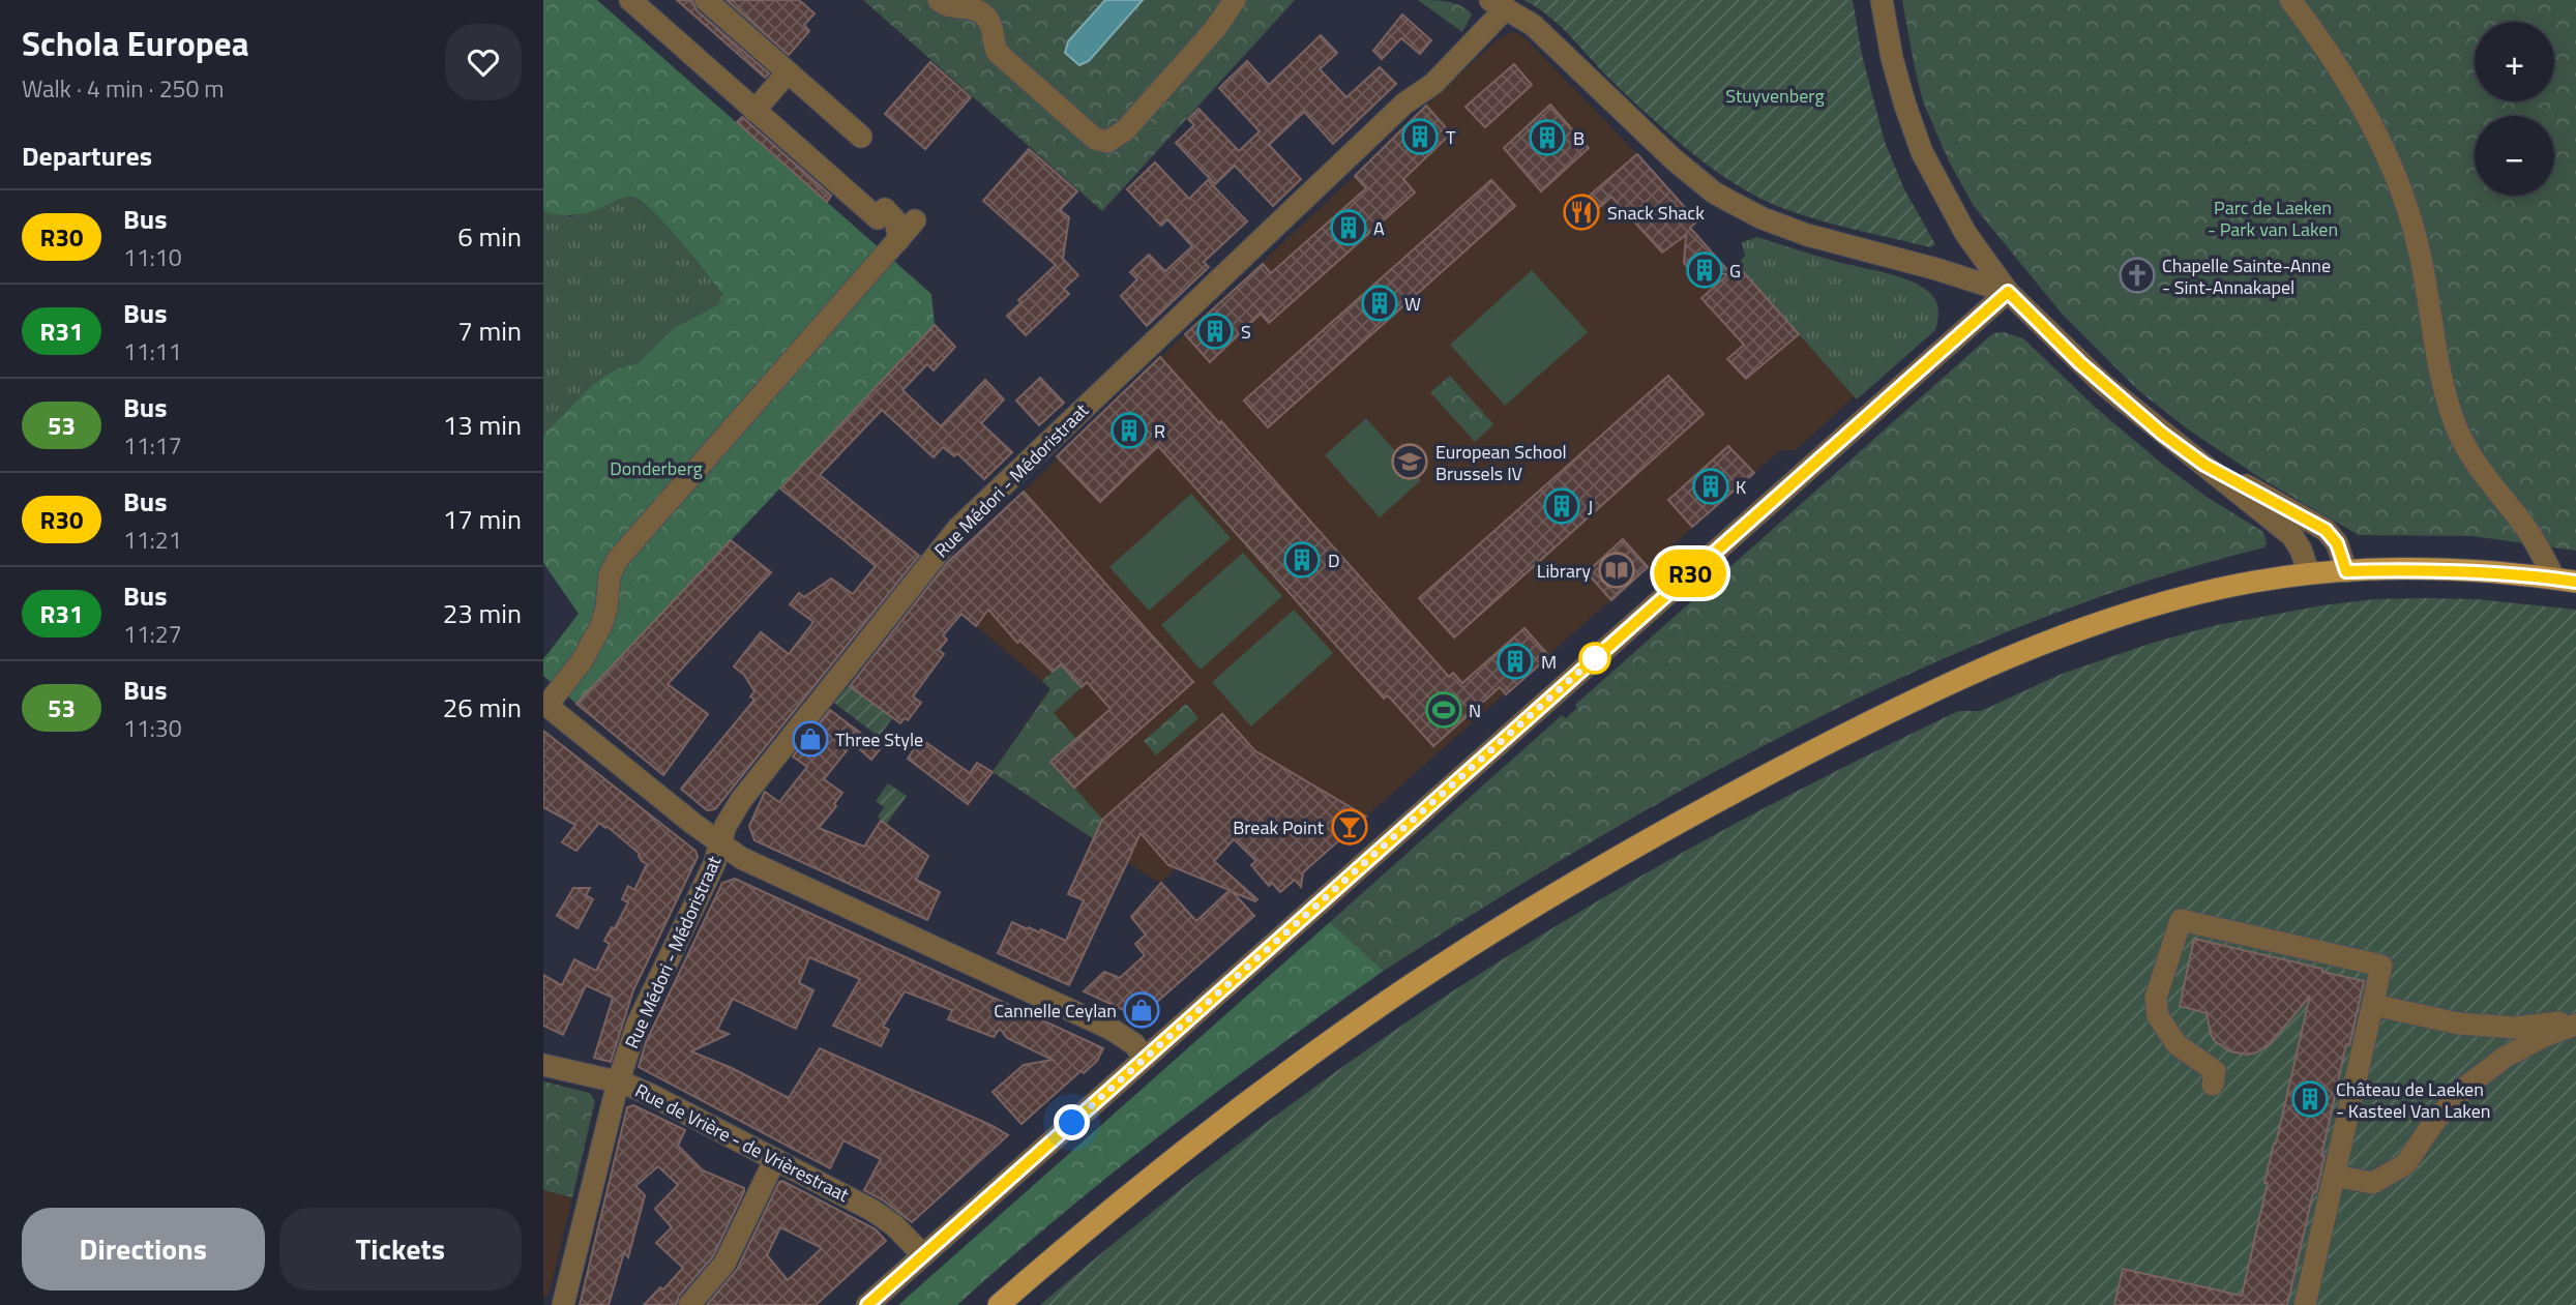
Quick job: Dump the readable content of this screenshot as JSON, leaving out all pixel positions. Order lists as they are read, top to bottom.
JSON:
{
  "streets": {
    "street": ["Rue Médori - Médoristraat", "Rue de Vrière - de Vrièrestraat"]
  },
  "crossings": [
    ["Rue Médori - Médoristraat", "Rue de Vrière - de Vrièrestraat"]
  ],
  "parks": ["Stuyvenberg", "Parc de Laeken - Park van Laken", "Donderberg"],
  "places": {
    "building": [
      "T",
      "B",
      "A",
      "G",
      "W",
      "S",
      "R",
      "K",
      "J",
      "D",
      "M",
      "Château de Laeken - Kasteel Van Laken"
    ],
    "restaurant": ["Snack Shack"],
    "church": ["Chapelle Sainte-Anne - Sint-Annakapel"],
    "school or university": ["European School Brussels IV"],
    "library": ["Library"],
    "sports": ["N"],
    "shop": ["Three Style", "Cannelle Ceylan"],
    "bar": ["Break Point"]
  },
  "lines": ["bus line R30"],
  "page": {
    "heading": [
      ["Schola Europea", "Walk · 4 min · 250 m"],
      "Departures"
    ],
    "on_map": "R30",
    "map_buttons": ["+", "−"],
    "list": [
      {
        "mark": "R30",
        "name": "Bus",
        "note": "11:10",
        "value": "6 min"
      },
      {
        "mark": "R31",
        "name": "Bus",
        "note": "11:11",
        "value": "7 min"
      },
      {
        "mark": "53",
        "name": "Bus",
        "note": "11:17",
        "value": "13 min"
      },
      {
        "mark": "R30",
        "name": "Bus",
        "note": "11:21",
        "value": "17 min"
      },
      {
        "mark": "R31",
        "name": "Bus",
        "note": "11:27",
        "value": "23 min"
      },
      {
        "mark": "53",
        "name": "Bus",
        "note": "11:30",
        "value": "26 min"
      }
    ],
    "buttons": ["Directions", "Tickets"]
  }
}
